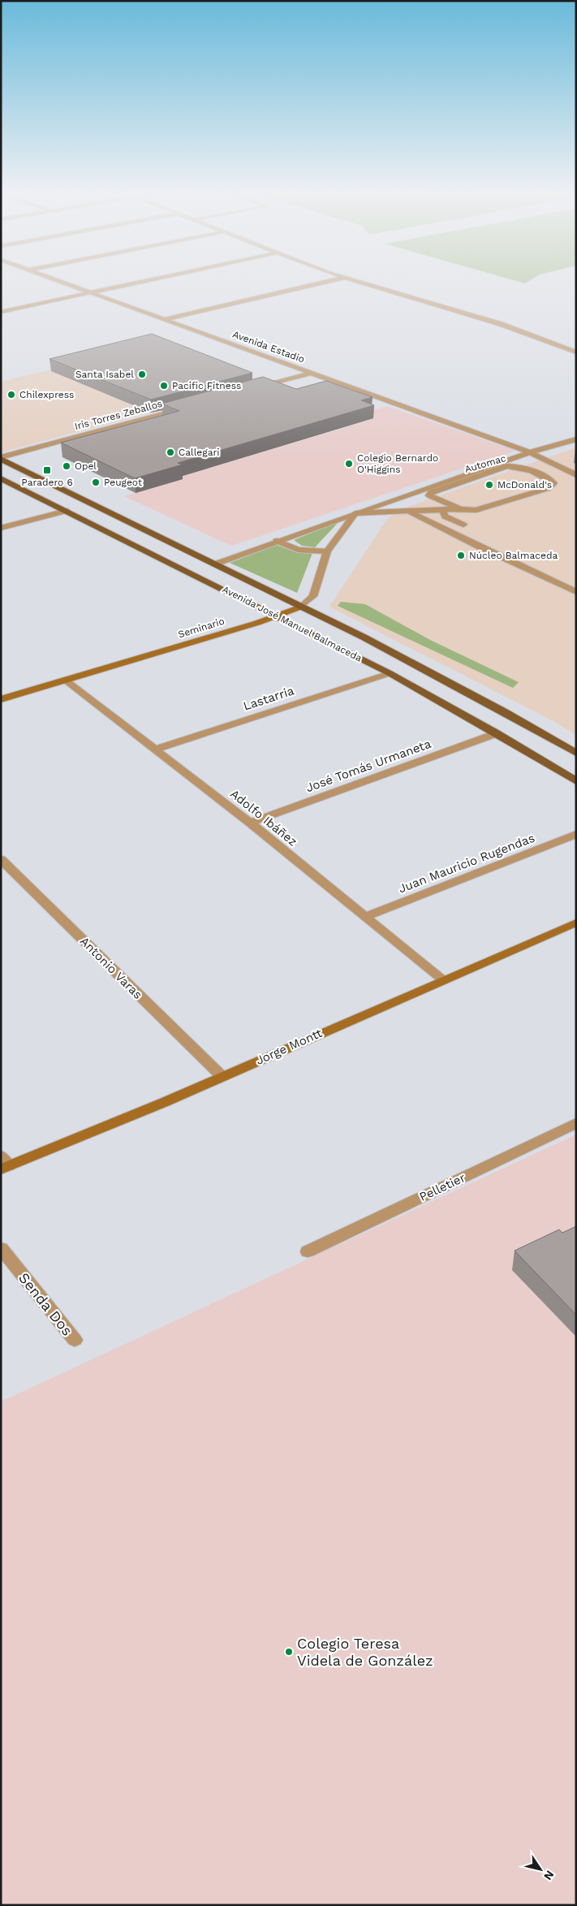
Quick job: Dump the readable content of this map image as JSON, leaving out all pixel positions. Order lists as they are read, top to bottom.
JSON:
{
  "streets": {
    "main road": ["Avenida José Manuel Balmaceda"],
    "street": [
      "Avenida Estadio",
      "Iris Torres Zeballos",
      "Automac",
      "Seminario",
      "Lastarria",
      "José Tomás Urmaneta",
      "Adolfo Ibáñez",
      "Juan Mauricio Rugendas",
      "Antonio Varas",
      "Jorge Montt",
      "Pelletier",
      "Senda Dos"
    ]
  },
  "crossings": [
    ["Iris Torres Zeballos", "Avenida José Manuel Balmaceda"],
    ["Avenida José Manuel Balmaceda", "Seminario"],
    ["Avenida José Manuel Balmaceda", "Lastarria"],
    ["Avenida José Manuel Balmaceda", "José Tomás Urmaneta"],
    ["Seminario", "Adolfo Ibáñez"],
    ["Lastarria", "Adolfo Ibáñez"],
    ["José Tomás Urmaneta", "Adolfo Ibáñez"],
    ["Adolfo Ibáñez", "Juan Mauricio Rugendas"],
    ["Adolfo Ibáñez", "Jorge Montt"],
    ["Antonio Varas", "Jorge Montt"]
  ],
  "places": {
    "other": [
      "Santa Isabel",
      "Pacific Fitness",
      "Chilexpress",
      "Callegari",
      "Colegio Bernardo O'Higgins",
      "Opel",
      "Peugeot",
      "McDonald's",
      "Núcleo Balmaceda",
      "Colegio Teresa Videla de González"
    ],
    "transit": ["Paradero 6"]
  },
  "north": "bottom right"
}
